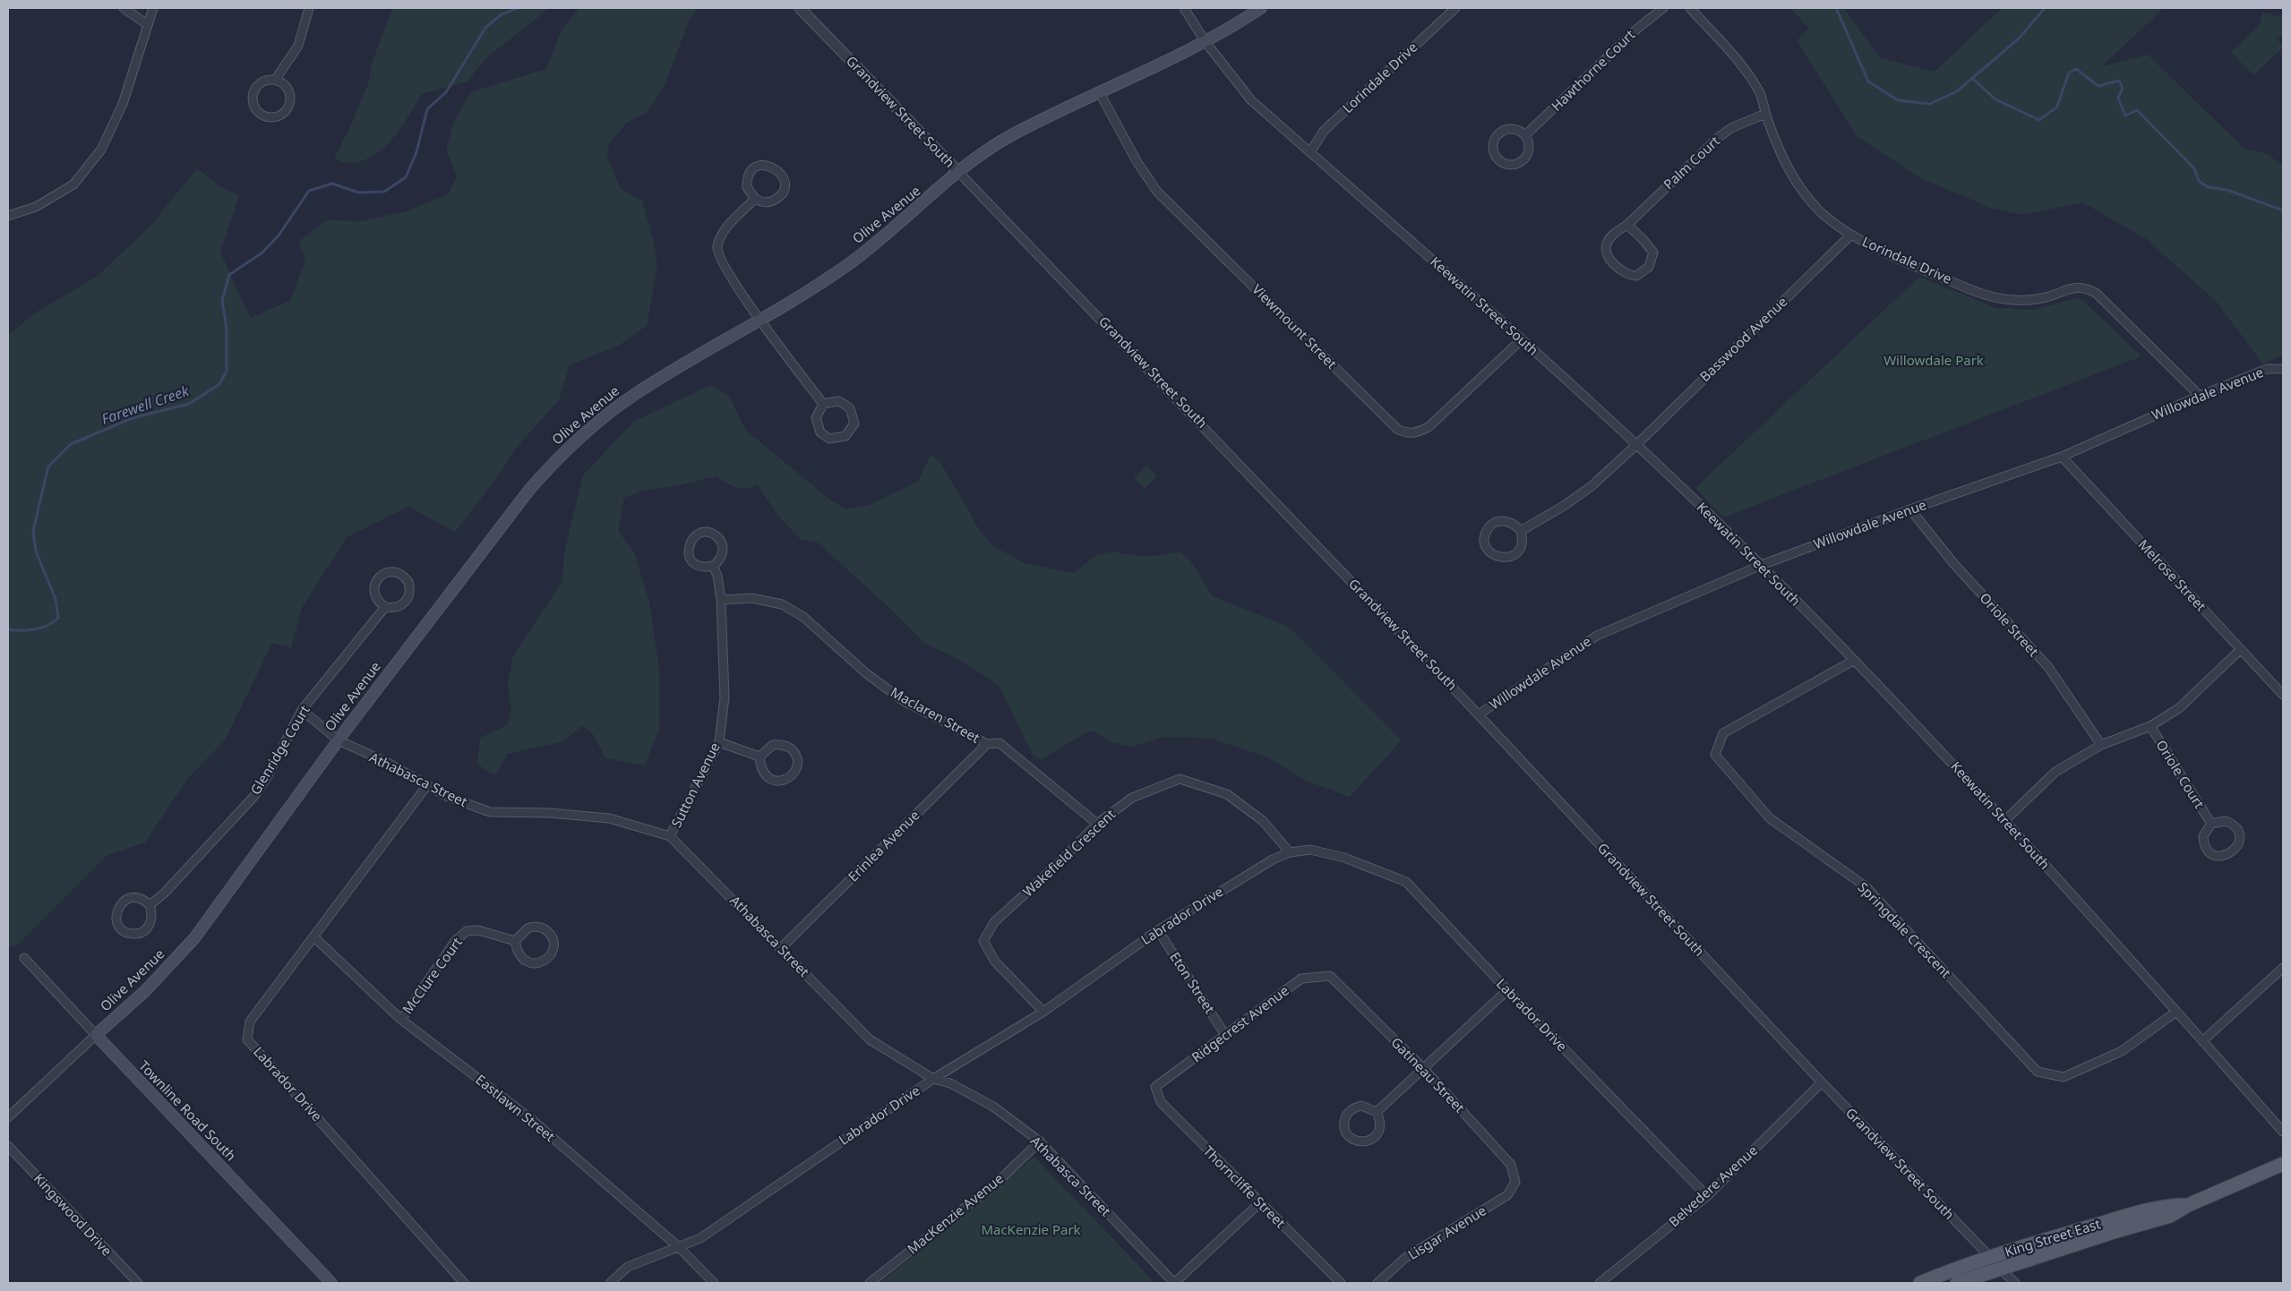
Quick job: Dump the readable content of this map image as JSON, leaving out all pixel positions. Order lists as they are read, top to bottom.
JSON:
{
  "streets": {
    "main road": ["Olive Avenue", "Townline Road South", "King Street East"],
    "street": [
      "Hawthorne Court",
      "Lorindale Drive",
      "Grandview Street South",
      "Palm Court",
      "Keewatin Street South",
      "Viewmount Street",
      "Basswood Avenue",
      "Willowdale Avenue",
      "Melrose Street",
      "Oriole Street",
      "Maclaren Street",
      "Glenridge Court",
      "Oriole Court",
      "Athabasca Street",
      "Sutton Avenue",
      "Erinlea Avenue",
      "Wakefield Crescent",
      "Labrador Drive",
      "Springdale Crescent",
      "McClure Court",
      "Eton Street",
      "Ridgecrest Avenue",
      "Gatineau Street",
      "Eastlawn Street",
      "Belvedere Avenue",
      "Thorncliffe Street",
      "MacKenzie Avenue",
      "Kingswood Drive",
      "Lisgar Avenue"
    ]
  },
  "crossings": [
    ["Lorindale Drive", "Palm Court"],
    ["Lorindale Drive", "Keewatin Street South"],
    ["Lorindale Drive", "Basswood Avenue"],
    ["Lorindale Drive", "Willowdale Avenue"],
    ["Grandview Street South", "Olive Avenue"],
    ["Grandview Street South", "Willowdale Avenue"],
    ["Grandview Street South", "Belvedere Avenue"],
    ["Grandview Street South", "King Street East"],
    ["Olive Avenue", "Keewatin Street South"],
    ["Olive Avenue", "Viewmount Street"],
    ["Olive Avenue", "Athabasca Street"],
    ["Olive Avenue", "Townline Road South"],
    ["Keewatin Street South", "Viewmount Street"],
    ["Keewatin Street South", "Basswood Avenue"],
    ["Keewatin Street South", "Willowdale Avenue"],
    ["Keewatin Street South", "Springdale Crescent"],
    ["Willowdale Avenue", "Melrose Street"],
    ["Willowdale Avenue", "Oriole Street"],
    ["Maclaren Street", "Sutton Avenue"],
    ["Maclaren Street", "Erinlea Avenue"],
    ["Maclaren Street", "Wakefield Crescent"],
    ["Glenridge Court", "Athabasca Street"],
    ["Athabasca Street", "Sutton Avenue"],
    ["Athabasca Street", "Erinlea Avenue"],
    ["Athabasca Street", "Labrador Drive"],
    ["Athabasca Street", "MacKenzie Avenue"],
    ["Wakefield Crescent", "Labrador Drive"],
    ["Labrador Drive", "Eton Street"],
    ["Labrador Drive", "Eastlawn Street"],
    ["Labrador Drive", "Belvedere Avenue"],
    ["McClure Court", "Eastlawn Street"],
    ["Eton Street", "Ridgecrest Avenue"],
    ["Ridgecrest Avenue", "Gatineau Street"],
    ["Ridgecrest Avenue", "Thorncliffe Street"],
    ["Gatineau Street", "Lisgar Avenue"]
  ],
  "water": ["Farewell Creek"],
  "parks": ["Willowdale Park", "MacKenzie Park"]
}
